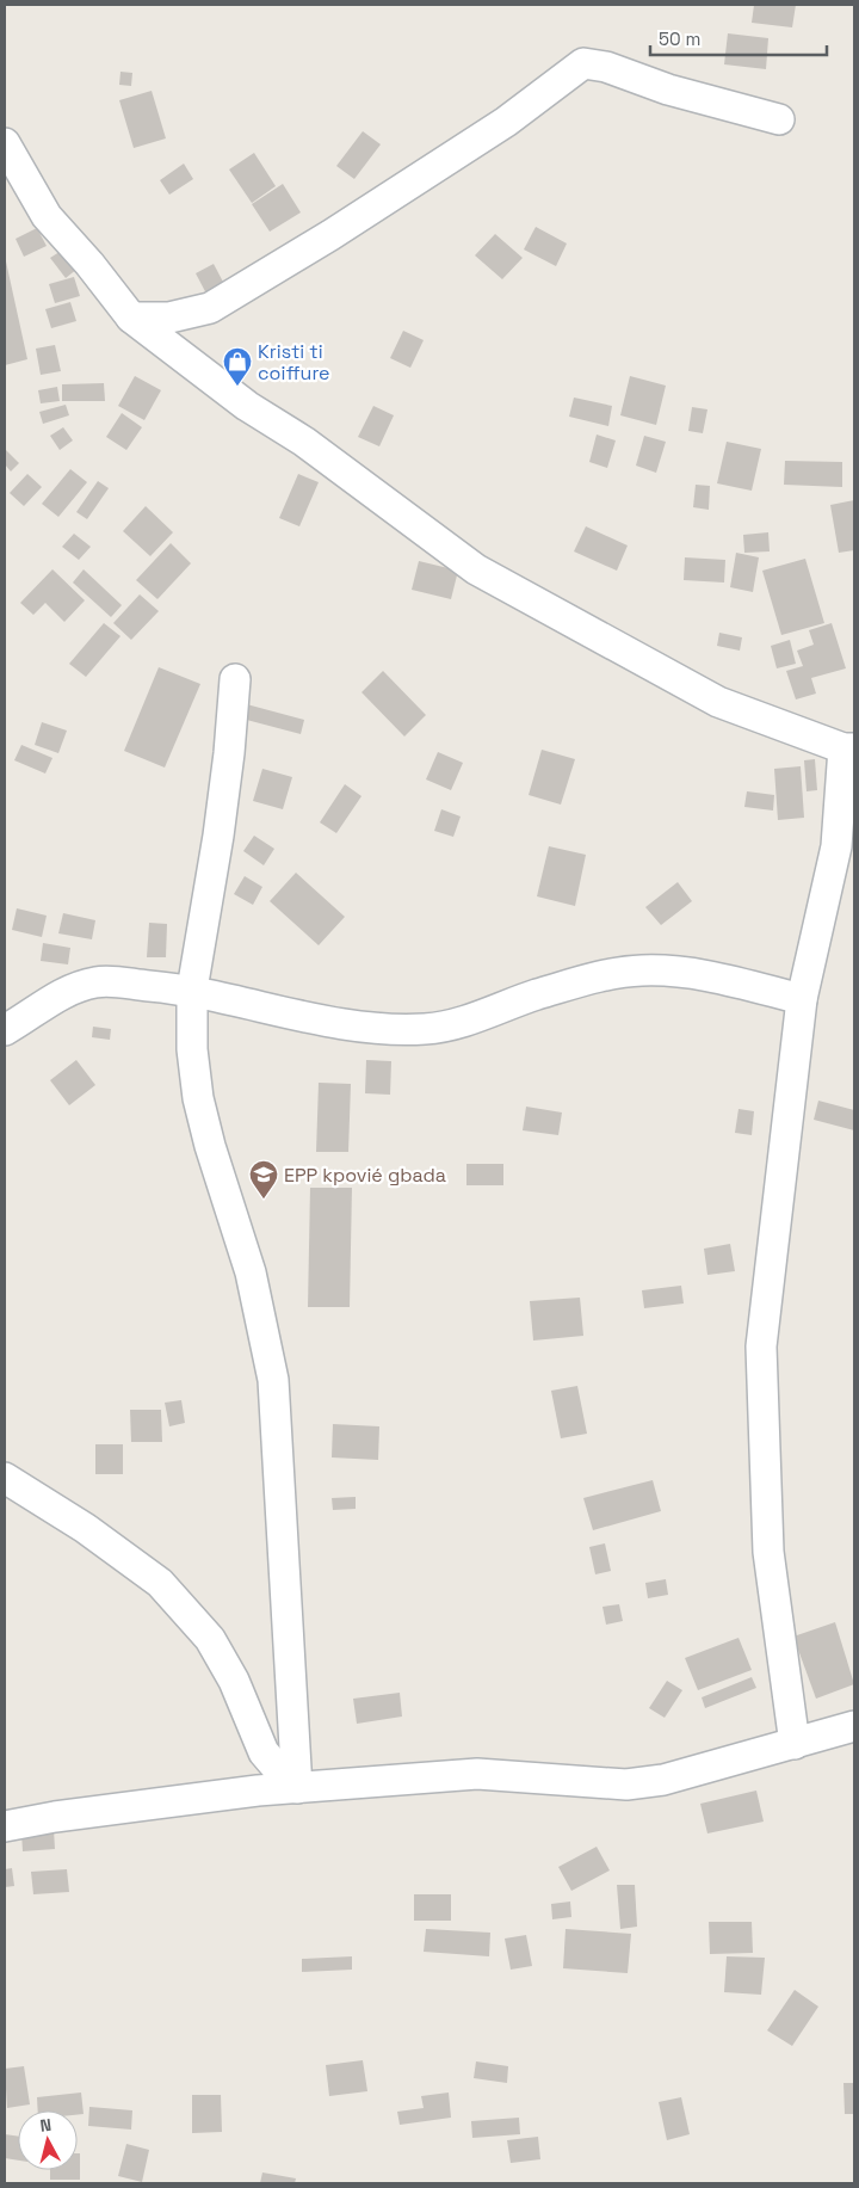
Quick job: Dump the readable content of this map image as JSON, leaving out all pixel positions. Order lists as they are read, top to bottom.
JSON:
{
  "places": {
    "shop": ["Kristi ti coiffure"],
    "school or university": ["EPP kpovié gbada"]
  },
  "scale_bar": "50 m",
  "north": "top"
}
